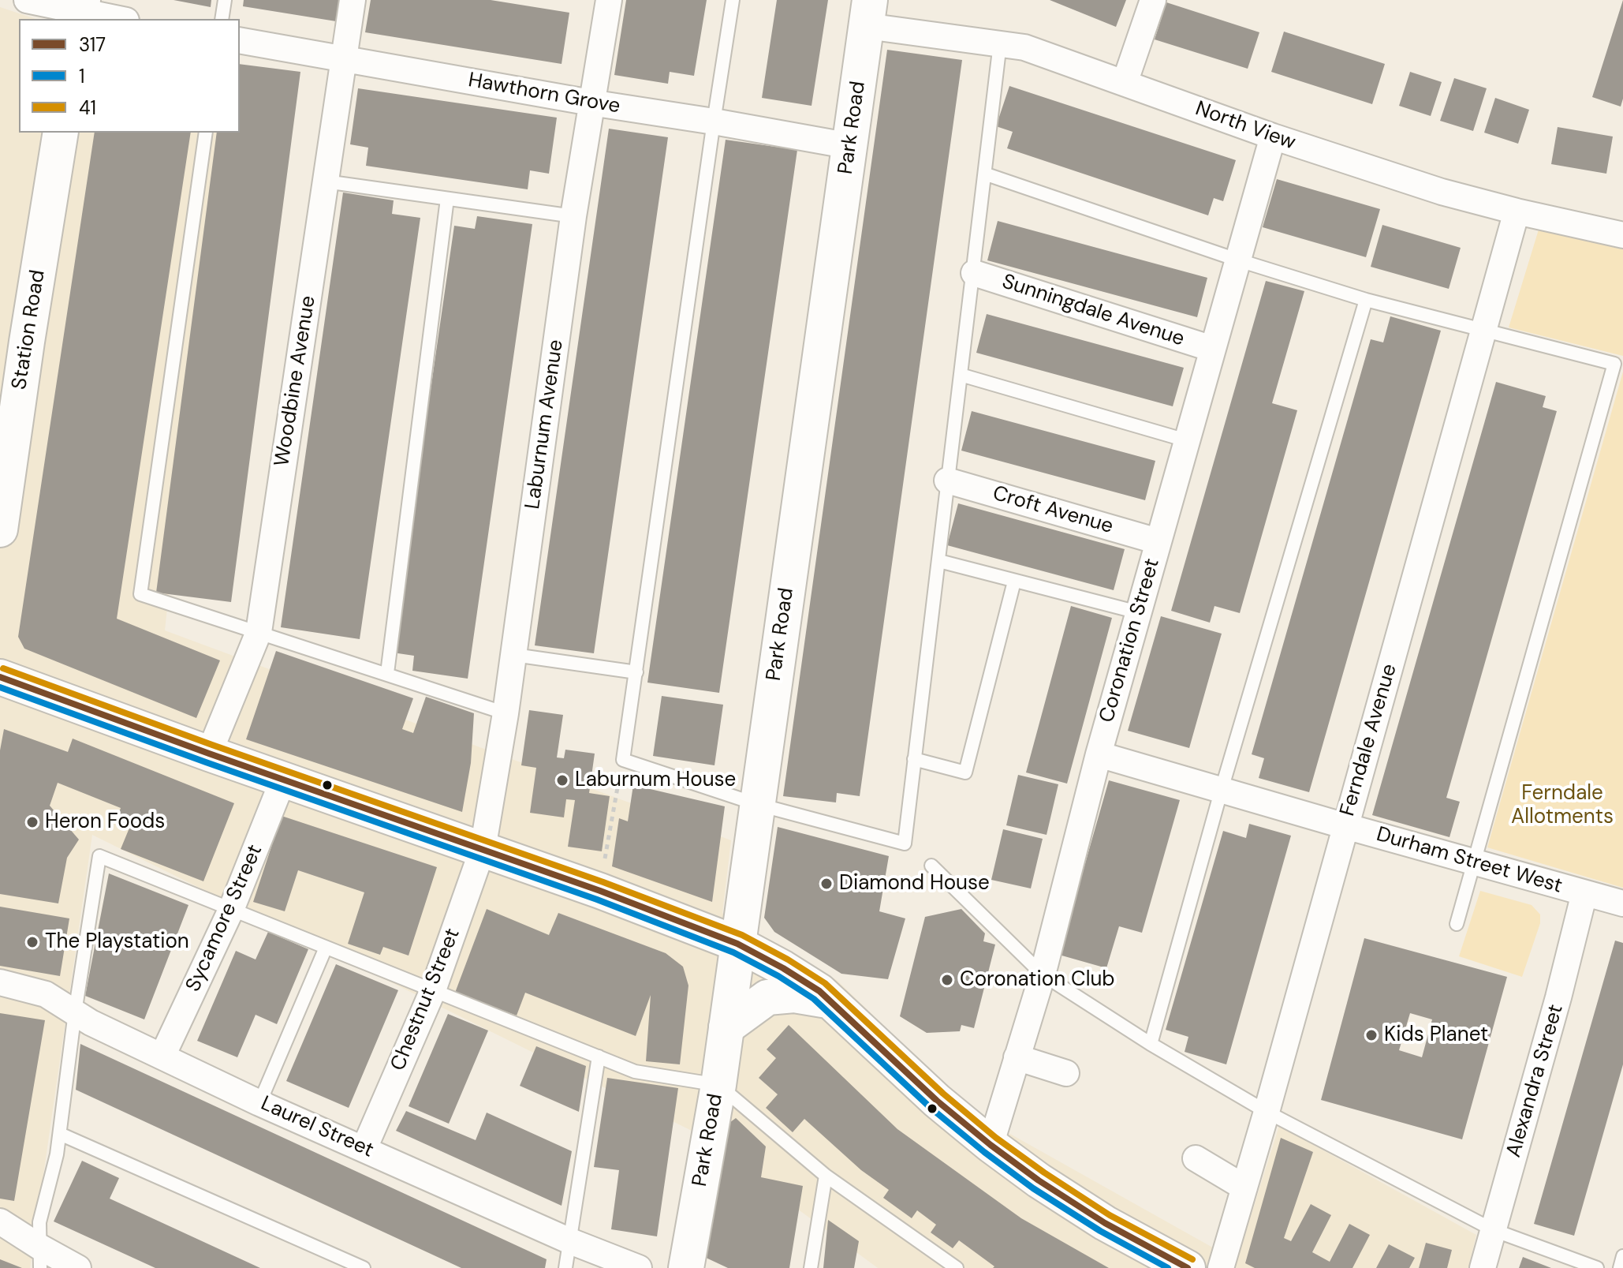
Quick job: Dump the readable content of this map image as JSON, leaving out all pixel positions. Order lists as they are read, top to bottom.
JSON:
{
  "streets": {
    "main road": ["Park Road", "Station Road"],
    "street": [
      "Hawthorn Grove",
      "North View",
      "Sunningdale Avenue",
      "Woodbine Avenue",
      "Laburnum Avenue",
      "Croft Avenue",
      "Coronation Street",
      "Ferndale Avenue",
      "Durham Street West",
      "Sycamore Street",
      "Chestnut Street",
      "Alexandra Street",
      "Laurel Street"
    ]
  },
  "crossings": [
    ["Hawthorn Grove", "Park Road"],
    ["Hawthorn Grove", "Woodbine Avenue"],
    ["Hawthorn Grove", "Laburnum Avenue"],
    ["North View", "Park Road"],
    ["North View", "Coronation Street"],
    ["North View", "Ferndale Avenue"],
    ["Sunningdale Avenue", "Coronation Street"],
    ["Laburnum Avenue", "Chestnut Street"],
    ["Croft Avenue", "Coronation Street"],
    ["Coronation Street", "Durham Street West"],
    ["Ferndale Avenue", "Durham Street West"],
    ["Durham Street West", "Alexandra Street"],
    ["Sycamore Street", "Laurel Street"],
    ["Chestnut Street", "Laurel Street"]
  ],
  "parks": ["Ferndale Allotments"],
  "places": [
    "Laburnum House",
    "Heron Foods",
    "Diamond House",
    "The Playstation",
    "Coronation Club",
    "Kids Planet"
  ],
  "lines": ["transit line 41", "transit line 317", "transit line 1"],
  "legend": ["317", "1", "41"]
}
